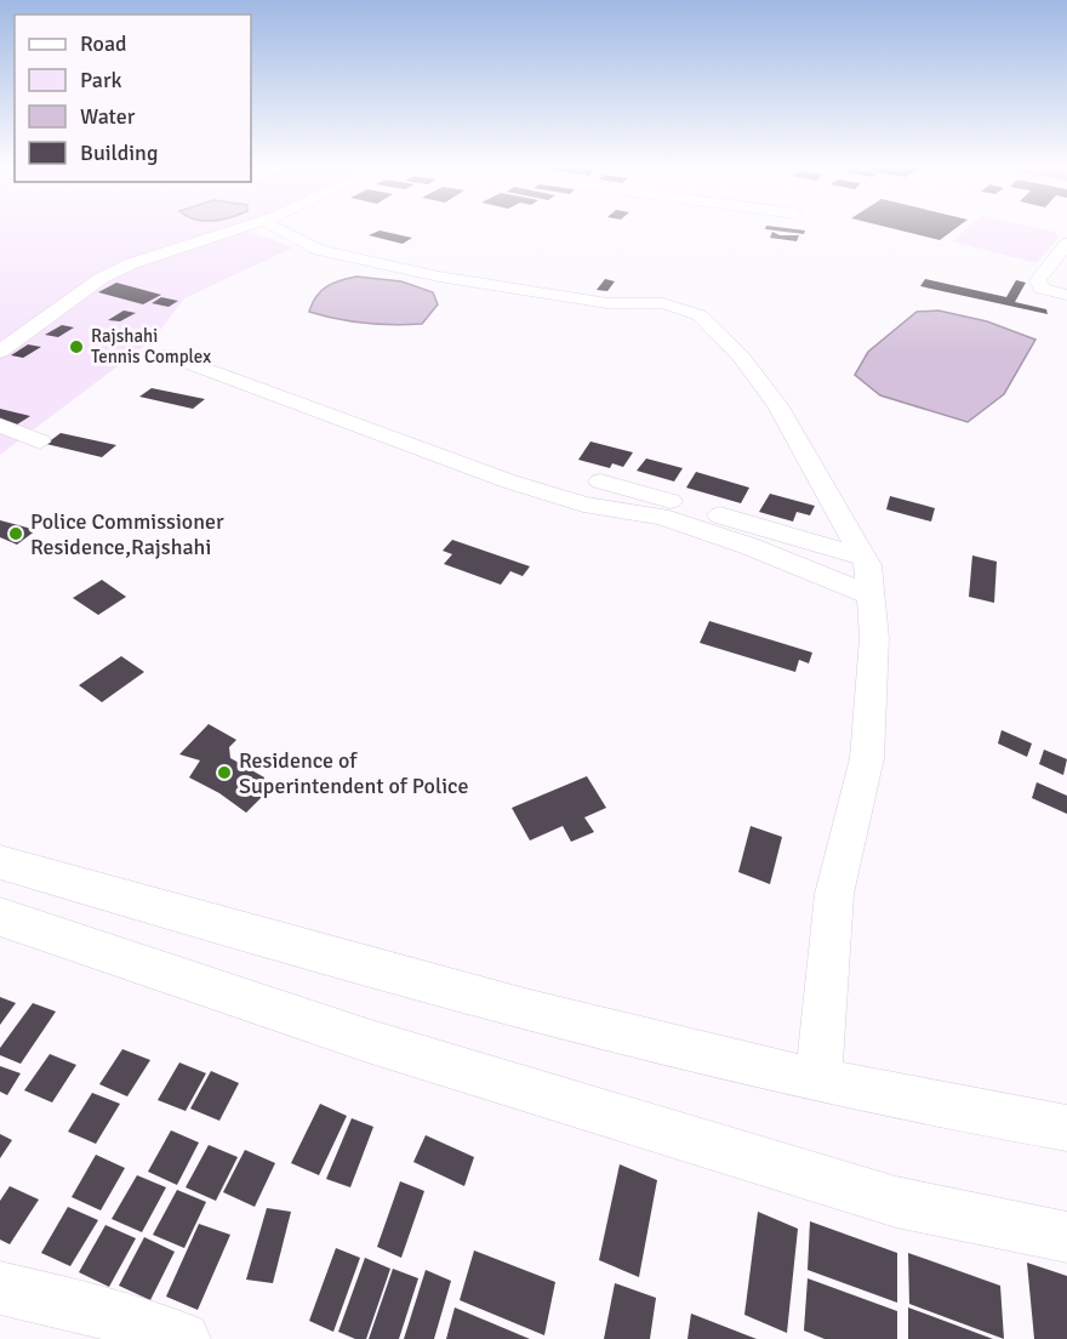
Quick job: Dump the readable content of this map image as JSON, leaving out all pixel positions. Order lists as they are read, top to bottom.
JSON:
{
  "places": ["Rajshahi Tennis Complex", "Police Commissioner Residence,Rajshahi", "Residence of Superintendent of Police"],
  "legend": [
    "Road",
    "Park",
    "Water",
    "Building"
  ]
}
